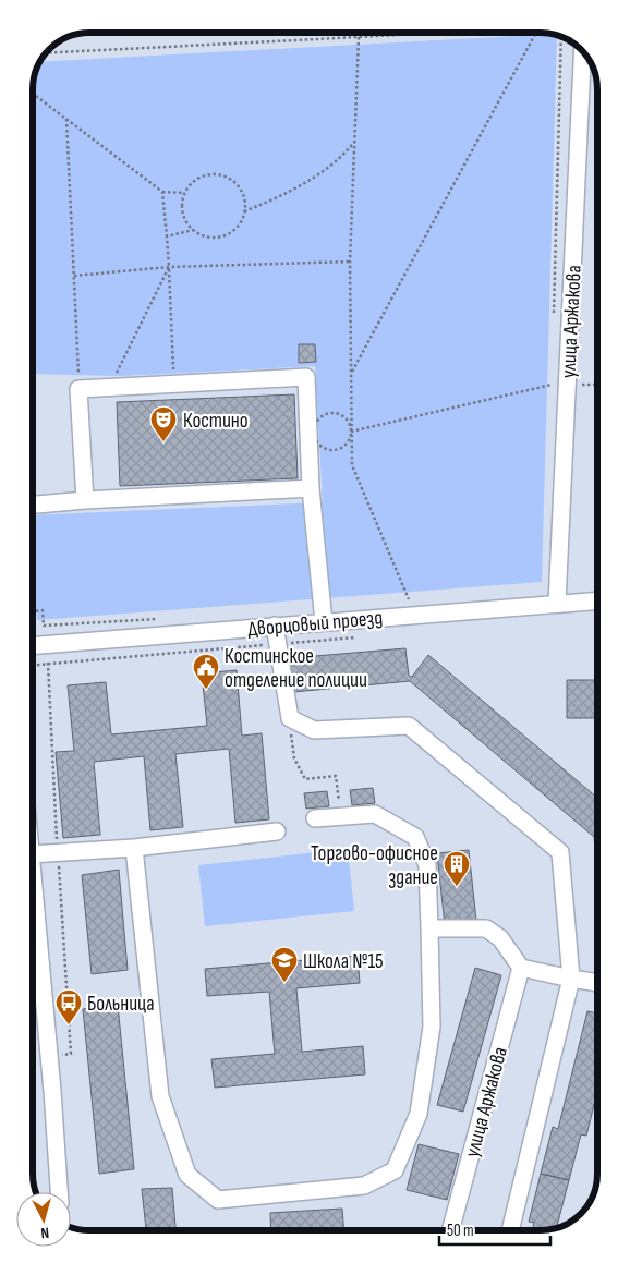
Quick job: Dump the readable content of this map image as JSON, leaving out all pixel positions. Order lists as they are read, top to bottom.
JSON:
{
  "streets": {
    "street": ["улица Аржакова", "Дворцовый проезд"]
  },
  "crossings": [
    ["улица Аржакова", "Дворцовый проезд"]
  ],
  "places": {
    "theatre": ["Костино"],
    "public building": ["Костинское отделение полиции"],
    "building": ["Торгово-офисное здание"],
    "school or university": ["Школа №15"],
    "bus stop": ["Больница"]
  },
  "scale_bar": "50 m",
  "north": "bottom"
}
